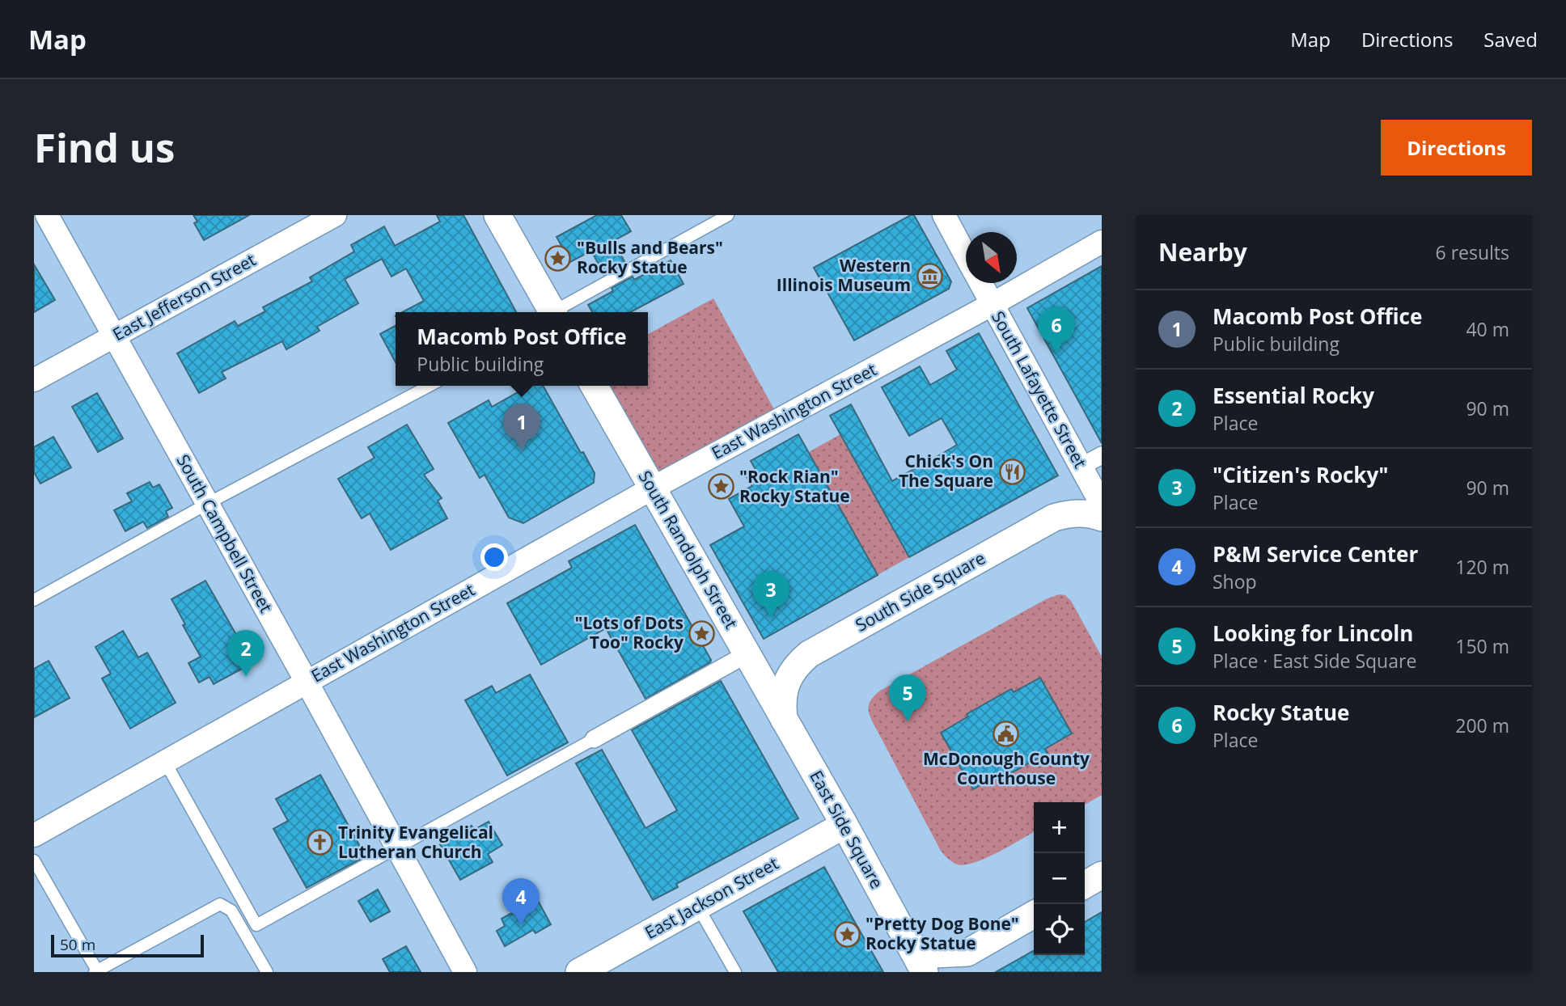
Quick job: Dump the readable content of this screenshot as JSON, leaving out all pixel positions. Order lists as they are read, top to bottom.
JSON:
{
  "streets": {
    "street": [
      "East Jefferson Street",
      "South Lafayette Street",
      "East Washington Street",
      "South Campbell Street",
      "South Randolph Street",
      "South Side Square",
      "East Side Square",
      "East Jackson Street"
    ]
  },
  "crossings": [
    ["East Jefferson Street", "South Campbell Street"],
    ["South Lafayette Street", "East Washington Street"],
    ["East Washington Street", "South Campbell Street"],
    ["East Washington Street", "South Randolph Street"],
    ["South Randolph Street", "South Side Square"],
    ["South Randolph Street", "East Side Square"],
    ["South Side Square", "East Side Square"],
    ["East Side Square", "East Jackson Street"]
  ],
  "places": {
    "place": [
      "\"Bulls and Bears\" Rocky Statue",
      "\"Rock Rian\" Rocky Statue",
      "\"Lots of Dots Too\" Rocky",
      "\"Pretty Dog Bone\" Rocky Statue"
    ],
    "museum": ["Western Illinois Museum"],
    "restaurant": ["Chick's On The Square"],
    "public building": ["McDonough County Courthouse"],
    "church": ["Trinity Evangelical Lutheran Church"]
  },
  "scale_bar": "50 m",
  "north": "bottom right",
  "page": {
    "header": "Map",
    "nav": ["Map", "Directions", "Saved"],
    "buttons": "Directions",
    "title": "Find us",
    "heading": ["Nearby", "6 results"],
    "list": [
      {
        "mark": "1",
        "name": "Macomb Post Office",
        "note": "Public building",
        "value": "40 m"
      },
      {
        "mark": "2",
        "name": "Essential Rocky",
        "note": "Place",
        "value": "90 m"
      },
      {
        "mark": "3",
        "name": "\"Citizen's Rocky\"",
        "note": "Place",
        "value": "90 m"
      },
      {
        "mark": "4",
        "name": "P&M Service Center",
        "note": "Shop",
        "value": "120 m"
      },
      {
        "mark": "5",
        "name": "Looking for Lincoln",
        "note": "Place · East Side Square",
        "value": "150 m"
      },
      {
        "mark": "6",
        "name": "Rocky Statue",
        "note": "Place",
        "value": "200 m"
      }
    ],
    "pins": [
      "6",
      "1",
      "3",
      "2",
      "5",
      "4"
    ],
    "popup": ["Macomb Post Office", "Public building"],
    "map_buttons": ["+", "−"],
    "scale": "50 m"
  }
}
